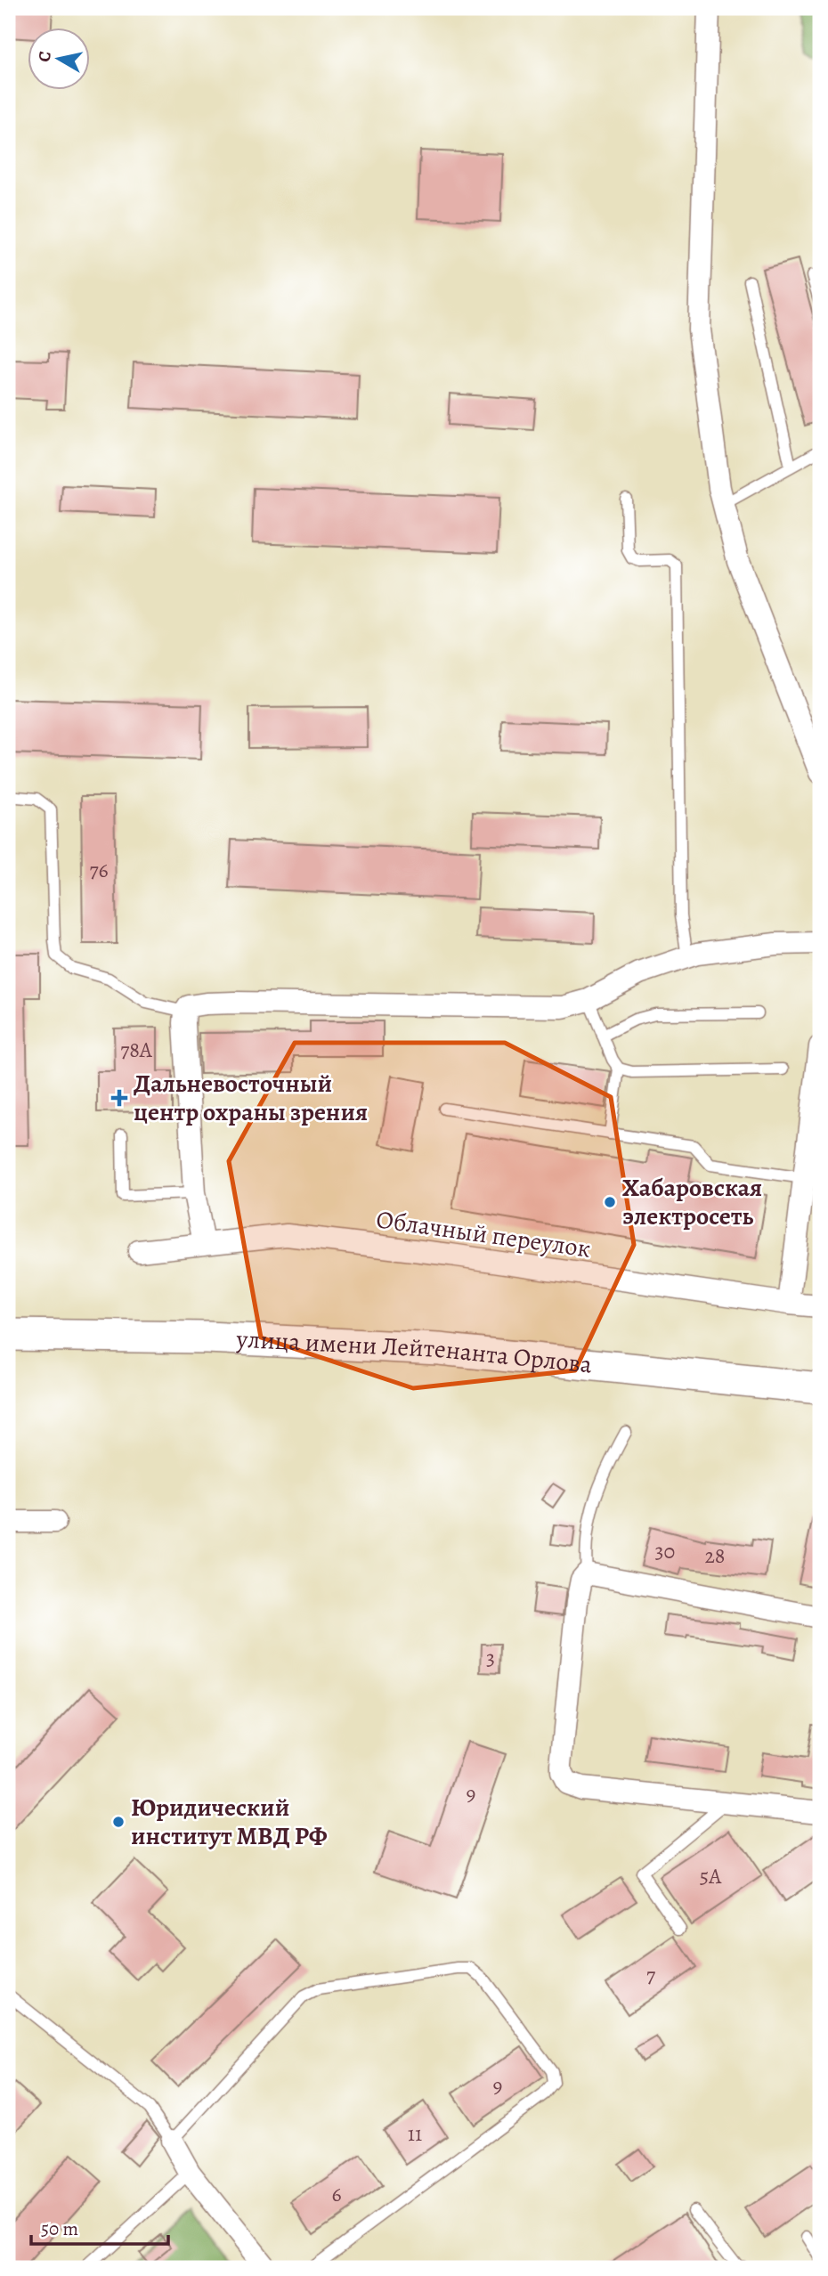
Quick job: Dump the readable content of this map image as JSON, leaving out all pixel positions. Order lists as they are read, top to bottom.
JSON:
{
  "streets": {
    "main road": ["улица имени Лейтенанта Орлова"],
    "street": ["Облачный переулок"]
  },
  "places": {
    "health": ["Дальневосточный центр охраны зрения"],
    "other": ["Хабаровская электросеть", "Юридический институт МВД РФ"]
  },
  "house_numbers": [
    "76",
    "78А",
    "30",
    "28",
    "3",
    "9",
    "5А",
    "7",
    "9",
    "11",
    "6"
  ],
  "scale_bar": "50 m",
  "north": "left"
}
